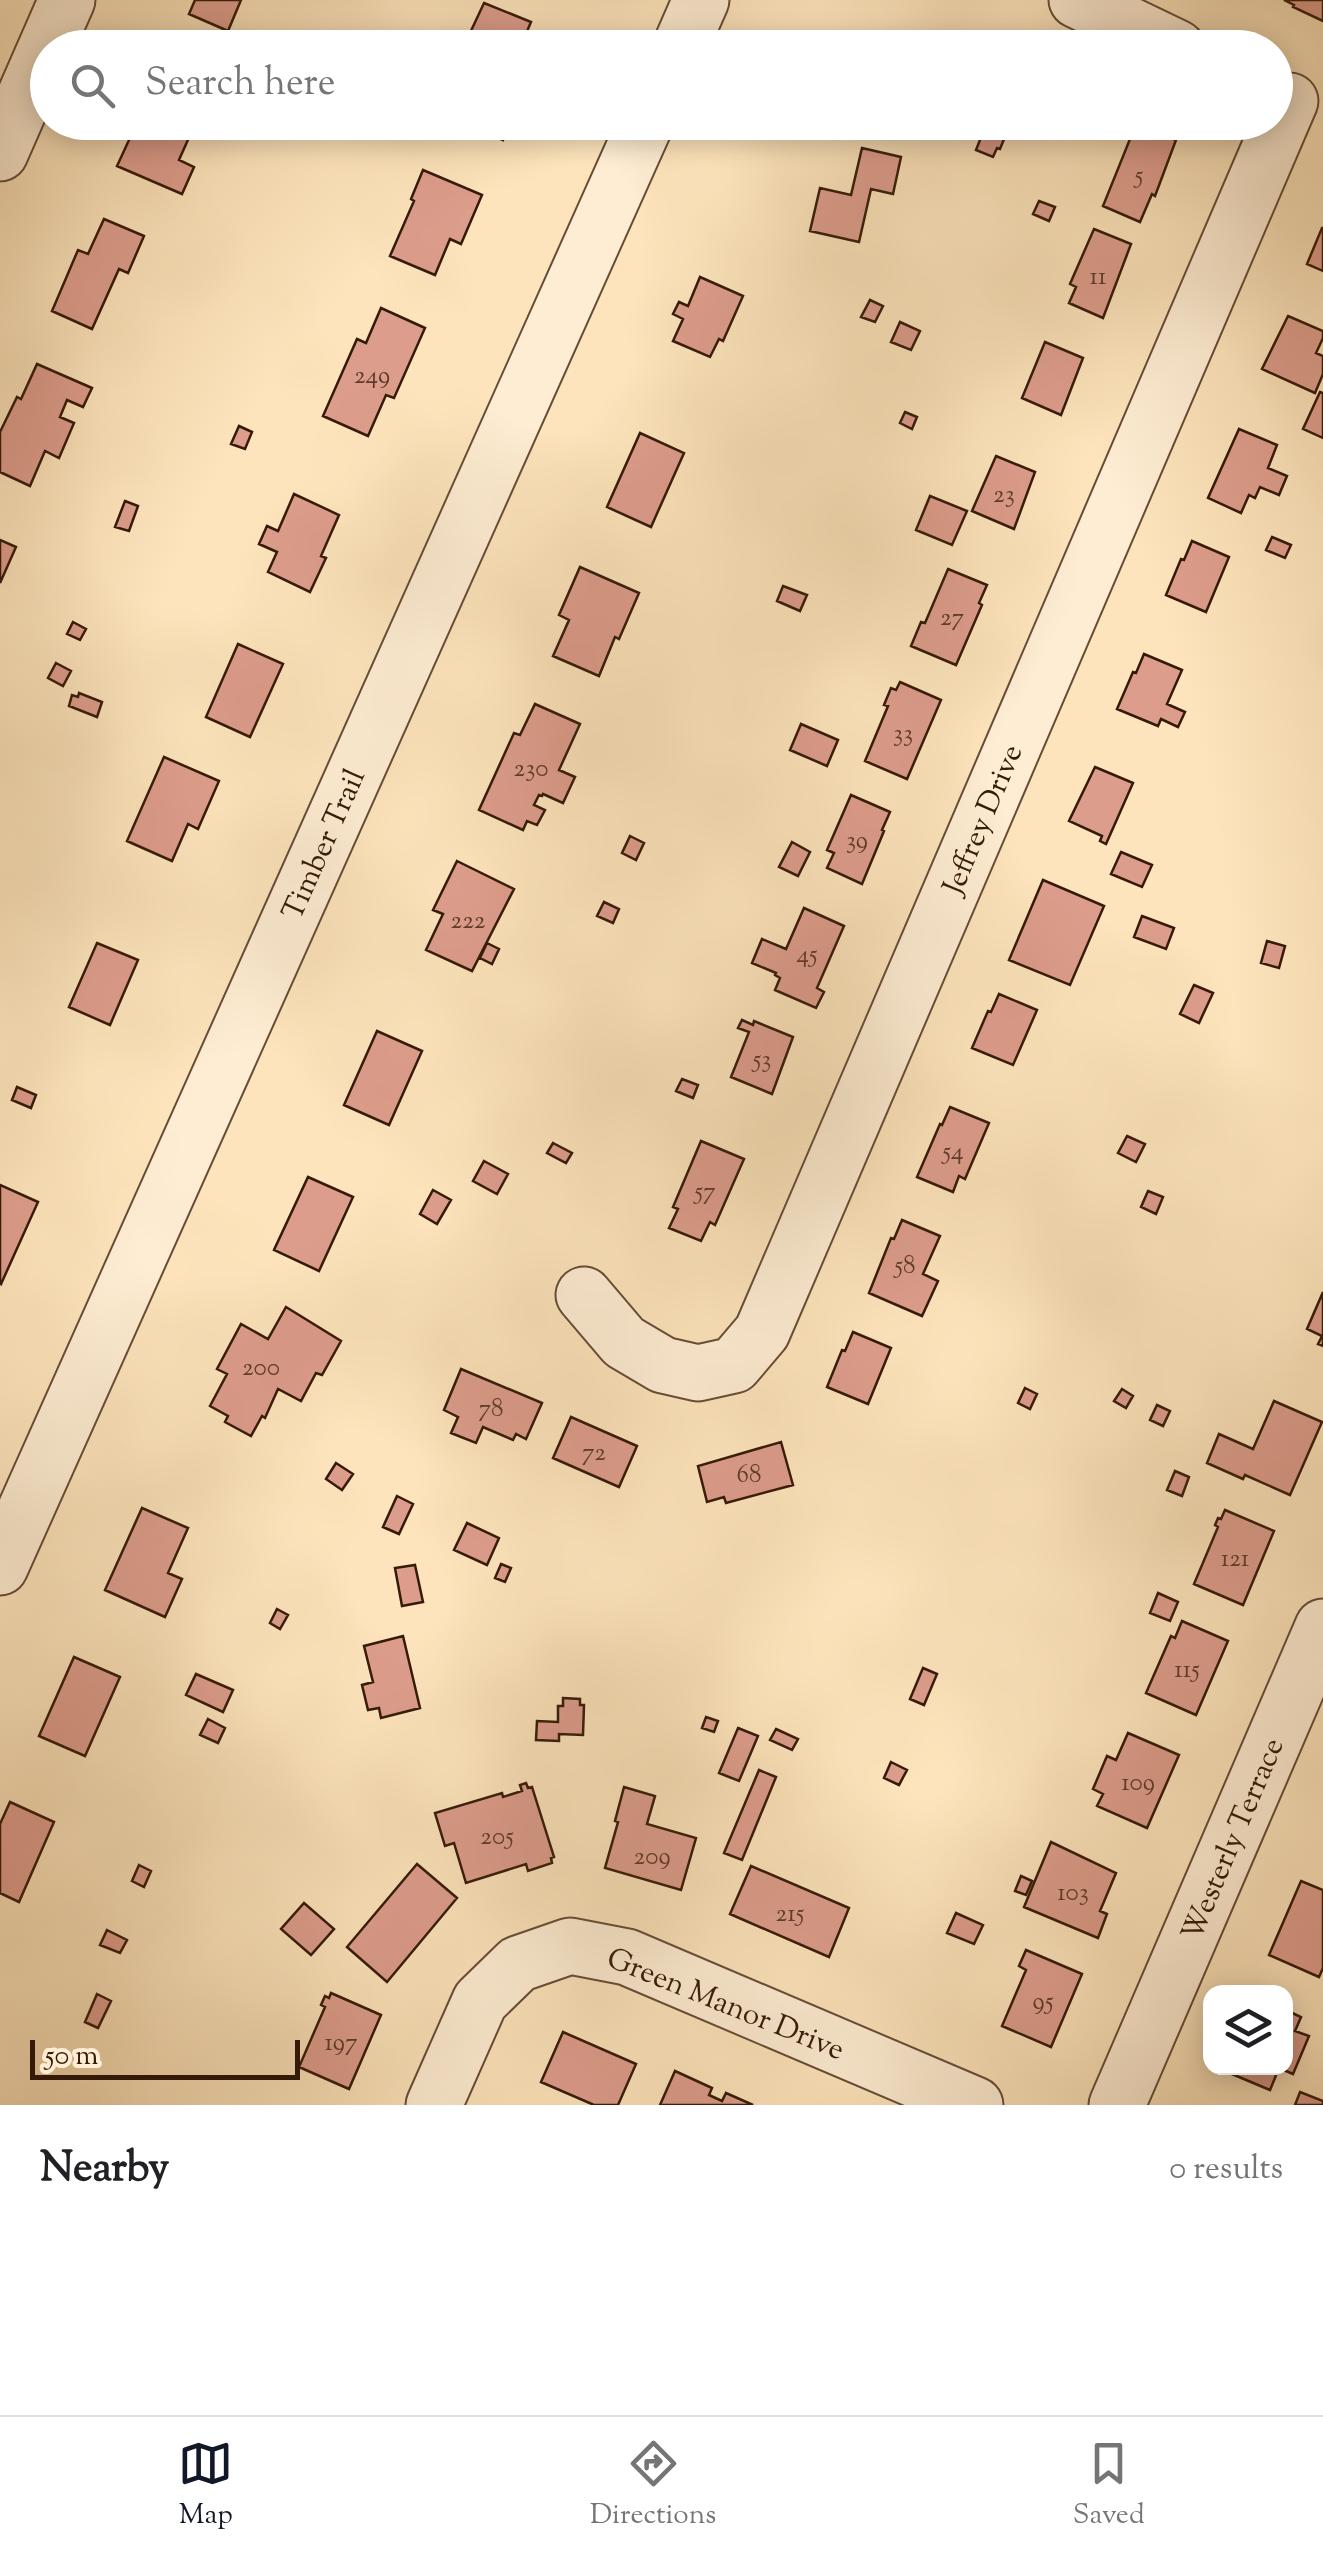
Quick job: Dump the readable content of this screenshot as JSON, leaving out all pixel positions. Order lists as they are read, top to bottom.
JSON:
{
  "streets": {
    "street": [
      "Jeffrey Drive",
      "Timber Trail",
      "Westerly Terrace",
      "Green Manor Drive"
    ]
  },
  "house_numbers": [
    "5",
    "11",
    "249",
    "23",
    "27",
    "33",
    "230",
    "39",
    "222",
    "45",
    "53",
    "54",
    "57",
    "58",
    "200",
    "78",
    "72",
    "68",
    "121",
    "115",
    "109",
    "205",
    "209",
    "103",
    "215",
    "95",
    "197"
  ],
  "scale_bar": "50 m",
  "page": {
    "search": "Search here",
    "scale": "50 m",
    "heading": ["Nearby", "0 results"],
    "nav": ["Map", "Directions", "Saved"]
  }
}
